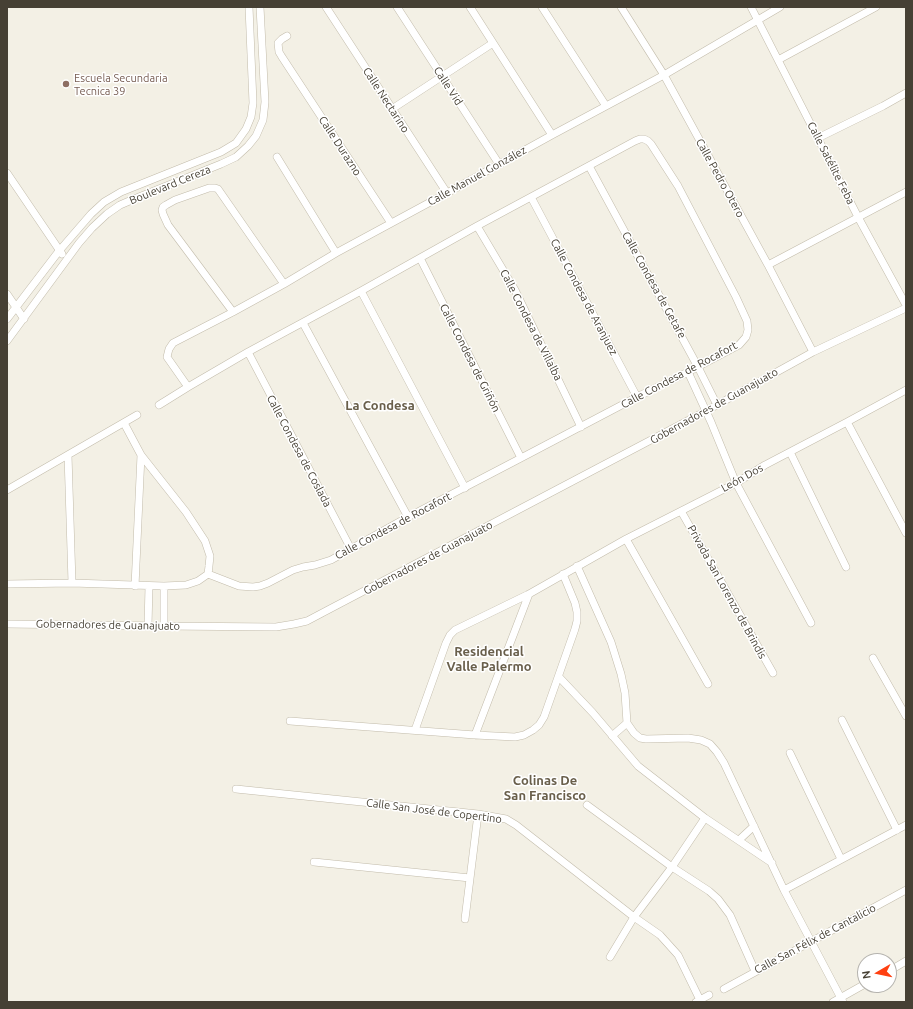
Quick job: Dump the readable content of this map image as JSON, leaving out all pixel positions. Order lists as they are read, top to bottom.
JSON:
{
  "streets": {
    "street": [
      "Calle Vid",
      "Calle Nectarino",
      "Calle Durazno",
      "Calle Satélite Feba",
      "Calle Manuel González",
      "Calle Pedro Otero",
      "Boulevard Cereza",
      "Calle Condesa de Getafe",
      "Calle Condesa de Aranjuez",
      "Calle Condesa de Villalba",
      "Calle Condesa de Griñón",
      "Calle Condesa de Rocafort",
      "Gobernadores de Guanajuato",
      "Calle Condesa de Coslada",
      "León Dos",
      "Privada San Lorenzo de Brindis",
      "Calle San José de Copertino",
      "Calle San Félix de Cantalicio"
    ]
  },
  "crossings": [
    ["Calle Vid", "Calle Manuel González"],
    ["Calle Nectarino", "Calle Manuel González"],
    ["Calle Durazno", "Calle Manuel González"],
    ["Calle Satélite Feba", "Calle Manuel González"],
    ["Calle Manuel González", "Calle Pedro Otero"],
    ["Calle Manuel González", "Calle Condesa de Rocafort"],
    ["Calle Pedro Otero", "Gobernadores de Guanajuato"],
    ["Calle Condesa de Getafe", "Calle Condesa de Rocafort"],
    ["Calle Condesa de Getafe", "Gobernadores de Guanajuato"],
    ["Calle Condesa de Aranjuez", "Calle Condesa de Rocafort"],
    ["Calle Condesa de Villalba", "Calle Condesa de Rocafort"],
    ["Calle Condesa de Griñón", "Calle Condesa de Rocafort"],
    ["Calle Condesa de Rocafort", "Calle Condesa de Coslada"],
    ["León Dos", "Privada San Lorenzo de Brindis"]
  ],
  "districts": ["La Condesa", "Residencial Valle Palermo", "Colinas De San Francisco"],
  "places": ["Escuela Secundaria Tecnica 39"],
  "north": "left"
}
